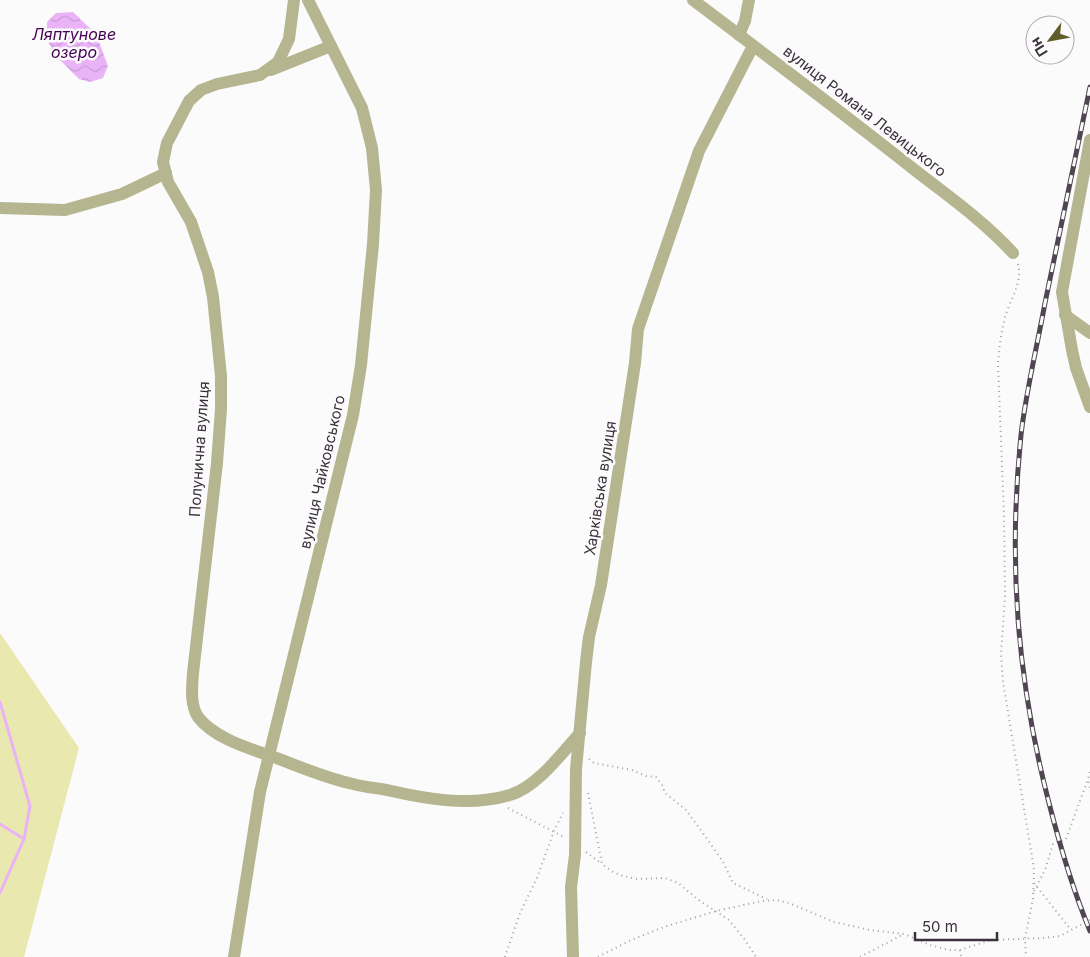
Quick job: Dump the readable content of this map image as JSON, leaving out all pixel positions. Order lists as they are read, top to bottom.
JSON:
{
  "streets": {
    "street": [
      "вулиця Романа Левицького",
      "Полунична вулиця",
      "вулиця Чайковського",
      "Харківська вулиця"
    ]
  },
  "crossings": [
    ["вулиця Романа Левицького", "Харківська вулиця"],
    ["Полунична вулиця", "вулиця Чайковського"],
    ["Полунична вулиця", "Харківська вулиця"]
  ],
  "water": ["Ляптунове озеро"],
  "scale_bar": "50 m",
  "north": "bottom left"
}
